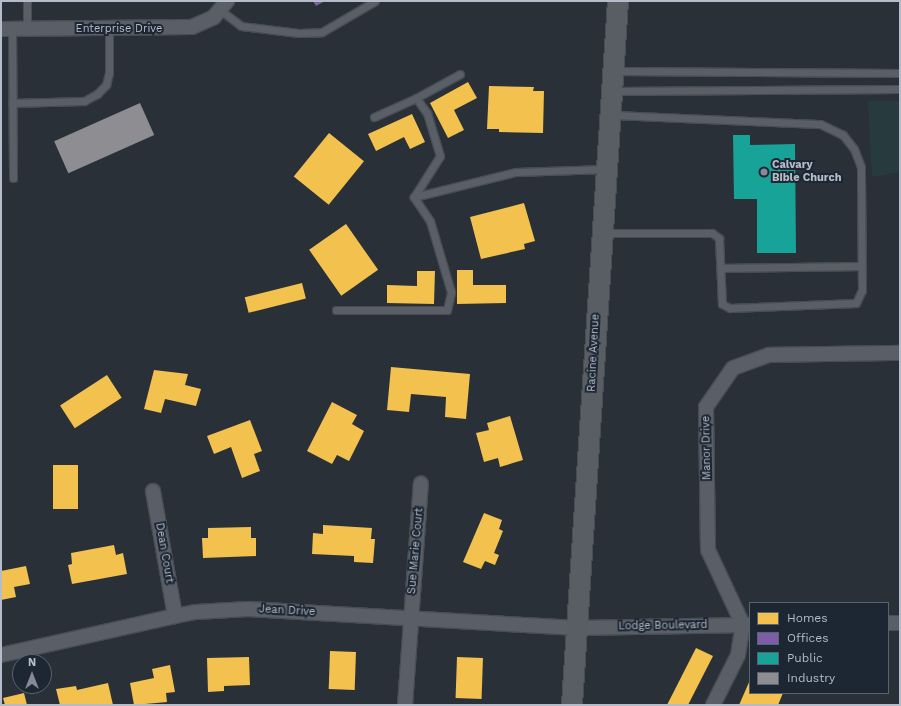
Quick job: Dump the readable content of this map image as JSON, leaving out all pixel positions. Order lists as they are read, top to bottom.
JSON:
{
  "streets": {
    "main road": ["Racine Avenue"],
    "street": [
      "Enterprise Drive",
      "Manor Drive",
      "Sue Marie Court",
      "Dean Court",
      "Jean Drive",
      "Lodge Boulevard"
    ]
  },
  "crossings": [
    ["Racine Avenue", "Jean Drive"],
    ["Racine Avenue", "Lodge Boulevard"],
    ["Manor Drive", "Lodge Boulevard"],
    ["Sue Marie Court", "Jean Drive"],
    ["Dean Court", "Jean Drive"],
    ["Jean Drive", "Lodge Boulevard"]
  ],
  "places": ["Calvary Bible Church"],
  "legend": [
    "Homes",
    "Offices",
    "Public",
    "Industry"
  ],
  "north": "top"
}
